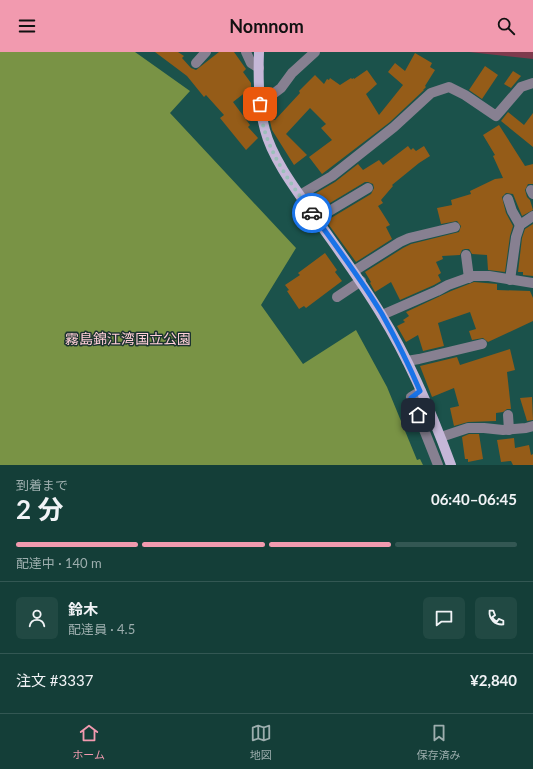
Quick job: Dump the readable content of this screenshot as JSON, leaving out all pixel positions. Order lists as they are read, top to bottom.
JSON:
{
  "parks": ["霧島錦江湾国立公園"],
  "page": {
    "header": "Nomnom",
    "heading": ["2 分", "到着まで", "06:40–06:45"],
    "panel": [
      "鈴木",
      "配達員 · 4.5",
      "注文 #3337",
      "¥2,840"
    ],
    "bar": "配達中 · 140 m",
    "tabs": ["ホーム", "地図", "保存済み"]
  }
}
